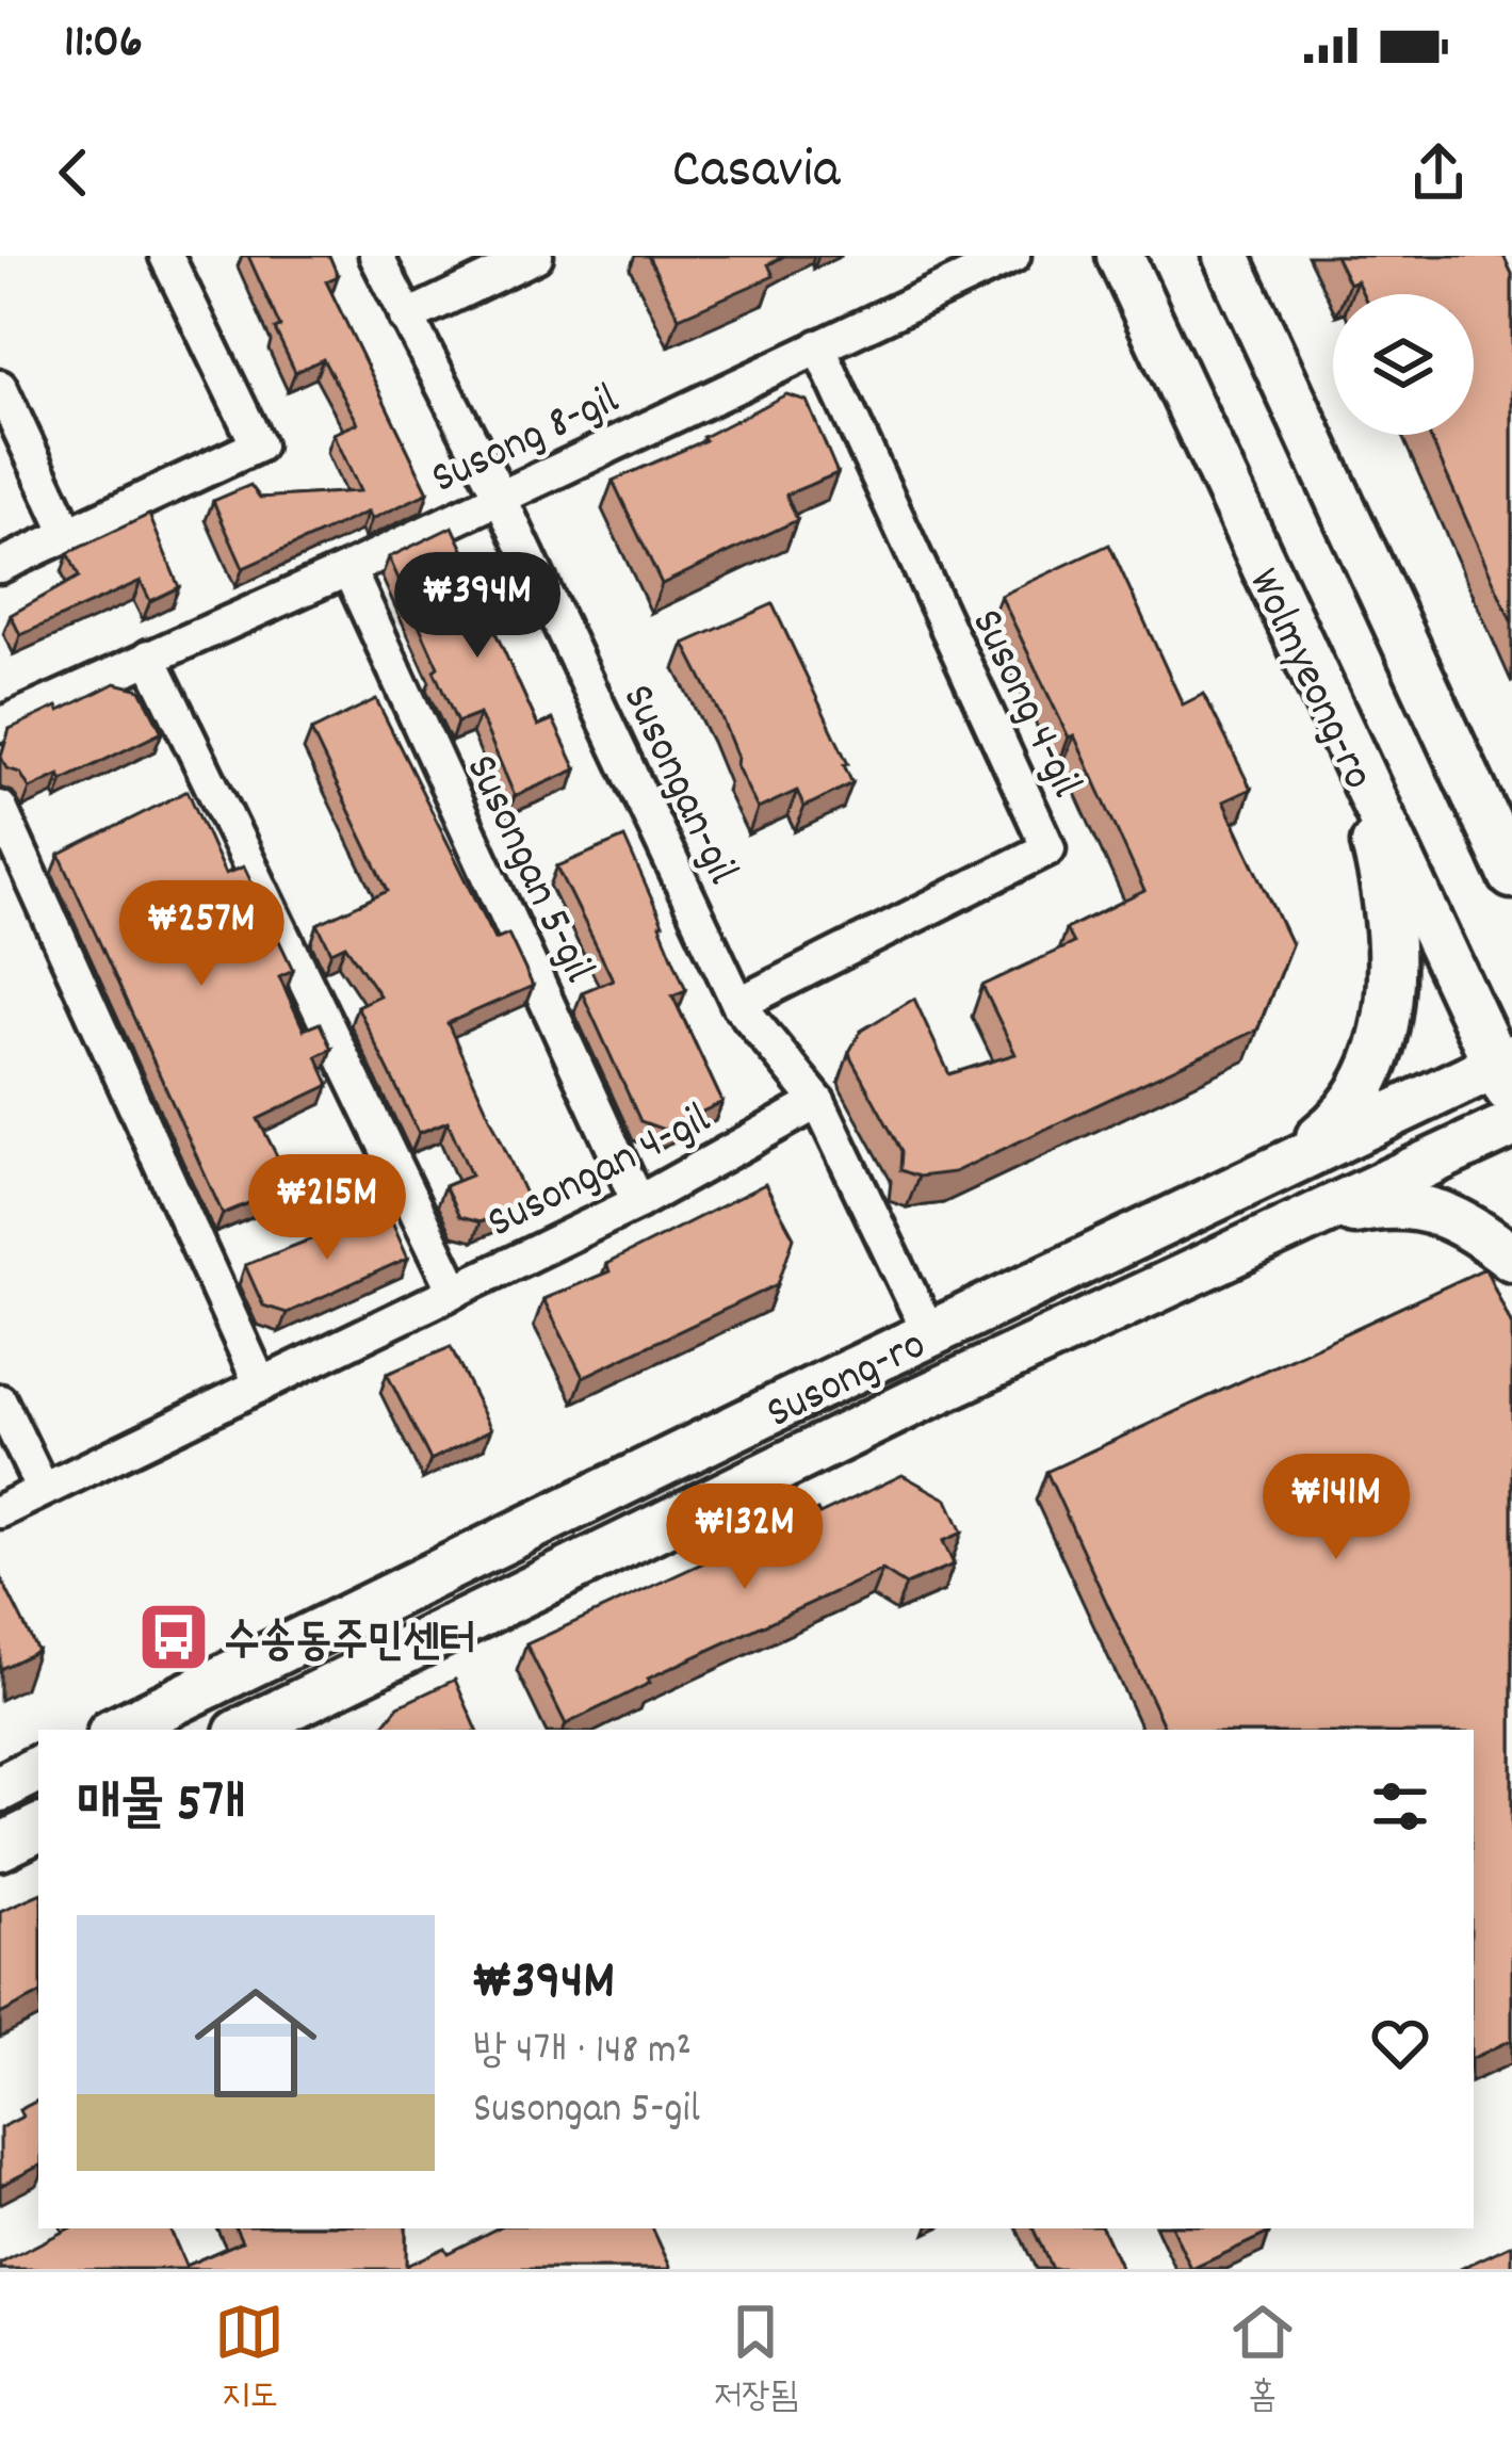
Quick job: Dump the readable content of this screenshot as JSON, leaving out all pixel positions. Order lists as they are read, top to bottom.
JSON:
{
  "streets": {
    "street": [
      "Susong 8-gil",
      "Wolmyeong-ro",
      "Susong 4-gil",
      "Susongan-gil",
      "Susongan 5-gil",
      "Susongan 4-gil",
      "Susong-ro"
    ]
  },
  "crossings": [
    ["Susong 8-gil", "Susong 4-gil"],
    ["Susong 8-gil", "Susongan-gil"],
    ["Susong 8-gil", "Susongan 5-gil"],
    ["Wolmyeong-ro", "Susong-ro"],
    ["Susong 4-gil", "Susongan-gil"],
    ["Susongan-gil", "Susongan 4-gil"],
    ["Susongan-gil", "Susong-ro"],
    ["Susongan 5-gil", "Susongan 4-gil"]
  ],
  "places": {
    "bus stop": ["수송동주민센터"]
  },
  "page": {
    "status": "11:06",
    "header": "Casavia",
    "price": [
      "₩394M",
      "₩257M",
      "₩215M",
      "₩141M",
      "₩132M"
    ],
    "heading": "매물 5개",
    "list": [
      {
        "name": "₩394M",
        "note": "방 4개 · 148 m² · Susongan 5-gil"
      }
    ],
    "tabs": ["지도", "저장됨", "홈"]
  }
}
